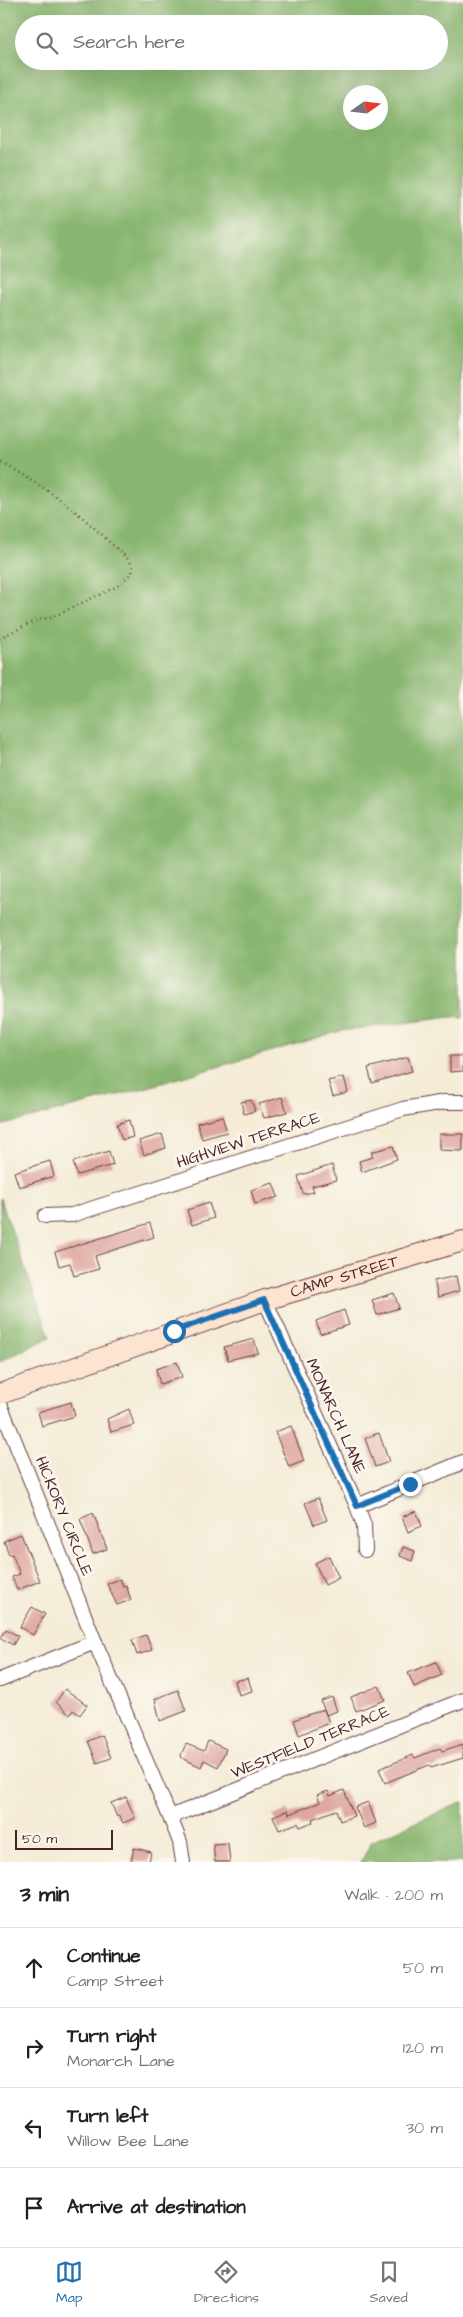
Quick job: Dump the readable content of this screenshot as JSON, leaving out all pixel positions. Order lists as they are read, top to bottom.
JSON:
{
  "streets": {
    "street": [
      "HIGHVIEW TERRACE",
      "CAMP STREET",
      "MONARCH LANE",
      "HICKORY CIRCLE",
      "WESTFIELD TERRACE"
    ]
  },
  "crossings": [
    ["CAMP STREET", "MONARCH LANE"],
    ["HICKORY CIRCLE", "WESTFIELD TERRACE"]
  ],
  "scale_bar": "50 m",
  "north": "right",
  "page": {
    "search": "Search here",
    "scale": "50 m",
    "heading": ["3 min", "Walk · 200 m"],
    "list": [
      ["Continue", "Camp Street", "50 m"],
      ["Turn right", "Monarch Lane", "120 m"],
      ["Turn left", "Willow Bee Lane", "30 m"],
      "Arrive at destination"
    ],
    "nav": ["Map", "Directions", "Saved"]
  }
}
